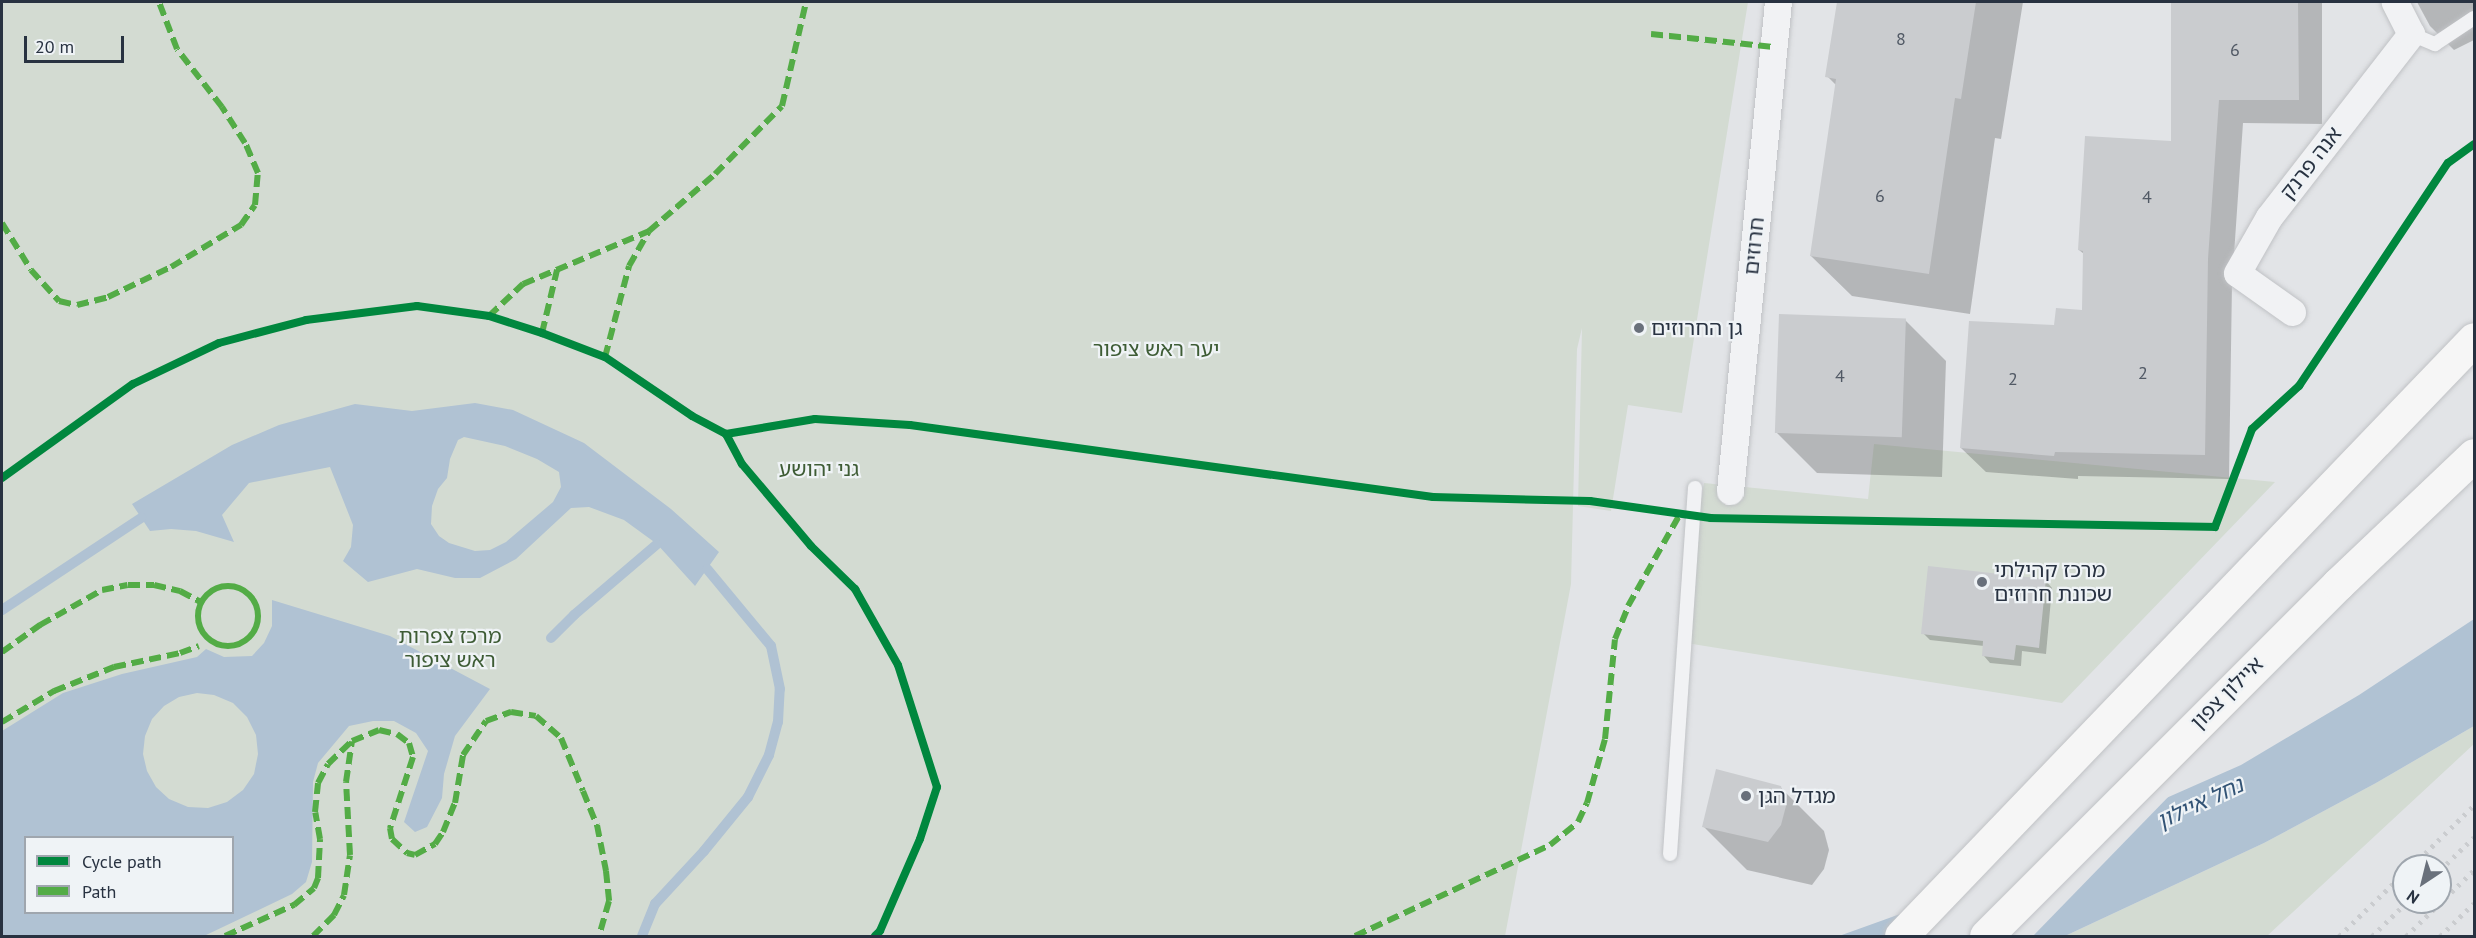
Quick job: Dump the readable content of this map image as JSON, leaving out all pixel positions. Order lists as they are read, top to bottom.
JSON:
{
  "streets": {
    "highway": ["איילון צפון"],
    "street": ["אנה פרנק", "חרוזים"]
  },
  "water": ["נחל איילון"],
  "parks": ["יער ראש ציפור", "גני יהושע", "מרכז צפרות ראש ציפור"],
  "places": ["גן החרוזים", "מרכז קהילתי שכונת חרוזים", "מגדל הגן"],
  "house_numbers": [
    "8",
    "6",
    "6",
    "4",
    "2",
    "4",
    "2"
  ],
  "legend": ["Cycle path", "Path"],
  "scale_bar": "20 m",
  "north": "bottom left"
}
